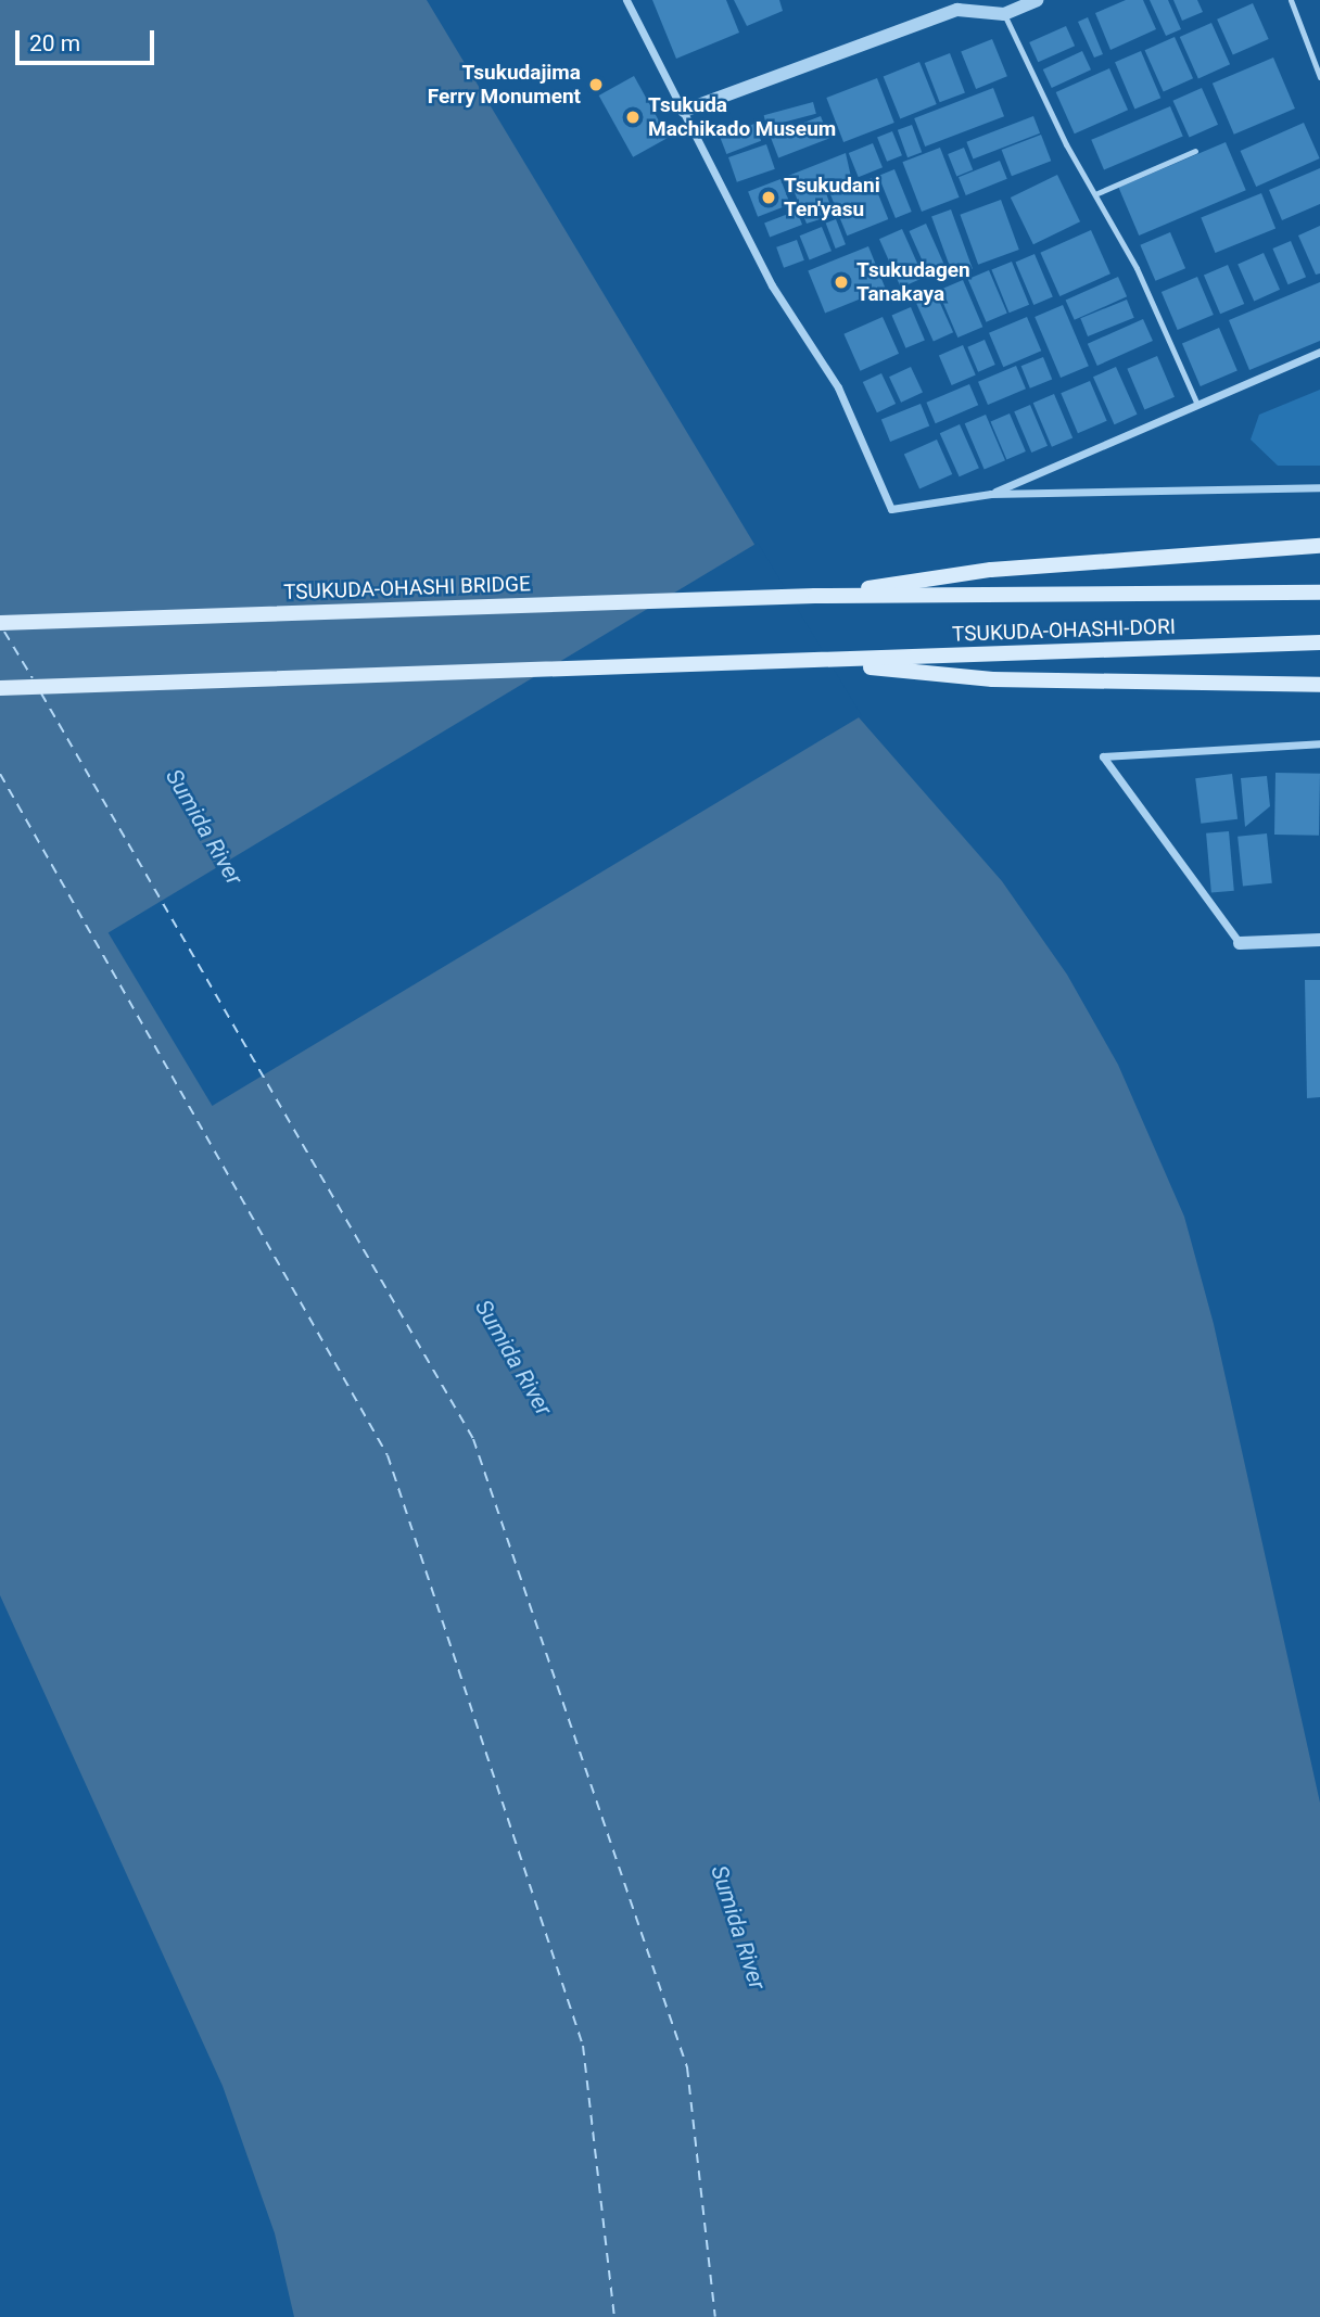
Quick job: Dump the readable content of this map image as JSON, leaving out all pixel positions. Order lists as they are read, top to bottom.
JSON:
{
  "streets": {
    "main road": ["TSUKUDA-OHASHI BRIDGE", "TSUKUDA-OHASHI-DORI"]
  },
  "crossings": [
    ["TSUKUDA-OHASHI BRIDGE", "TSUKUDA-OHASHI-DORI"]
  ],
  "water": ["Sumida River"],
  "places": [
    "Tsukudajima Ferry Monument",
    "Tsukuda Machikado Museum",
    "Tsukudani Ten'yasu",
    "Tsukudagen Tanakaya"
  ],
  "scale_bar": "20 m"
}
